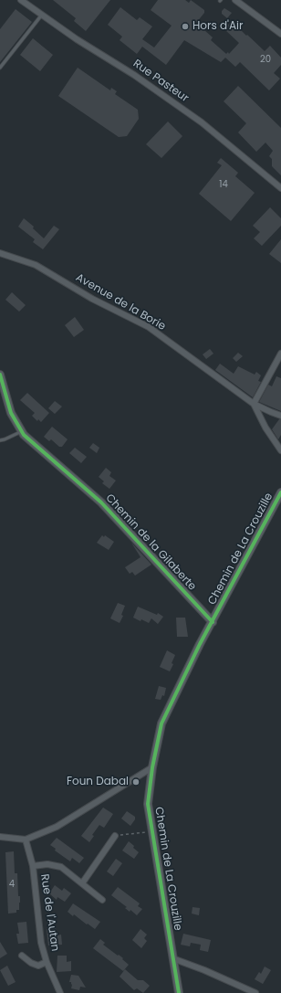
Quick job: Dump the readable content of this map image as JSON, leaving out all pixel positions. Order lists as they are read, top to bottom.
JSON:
{
  "streets": {
    "street": [
      "Rue Pasteur",
      "Avenue de la Borie",
      "Chemin de la Gilaberte",
      "Chemin de La Crouzille",
      "Rue de l'Autan"
    ]
  },
  "crossings": [
    ["Chemin de la Gilaberte", "Chemin de La Crouzille"]
  ],
  "places": ["Hors d'Air", "Foun Dabal"],
  "house_numbers": ["20", "14", "4"]
}
